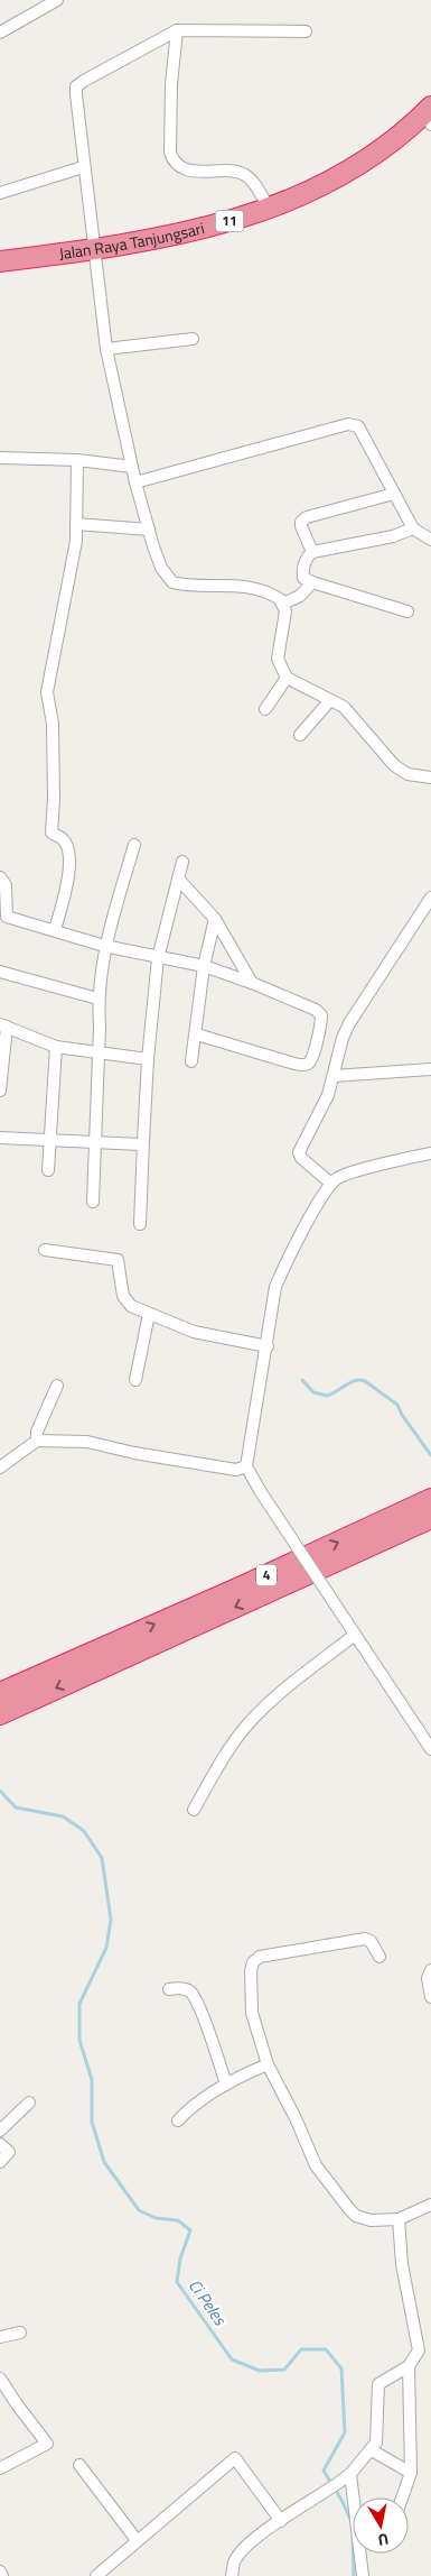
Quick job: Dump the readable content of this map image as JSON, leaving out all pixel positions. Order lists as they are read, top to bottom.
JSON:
{
  "streets": {
    "highway": ["11", "Jalan Raya Tanjungsari", "4"]
  },
  "water": ["Ci Peles"],
  "north": "bottom"
}
